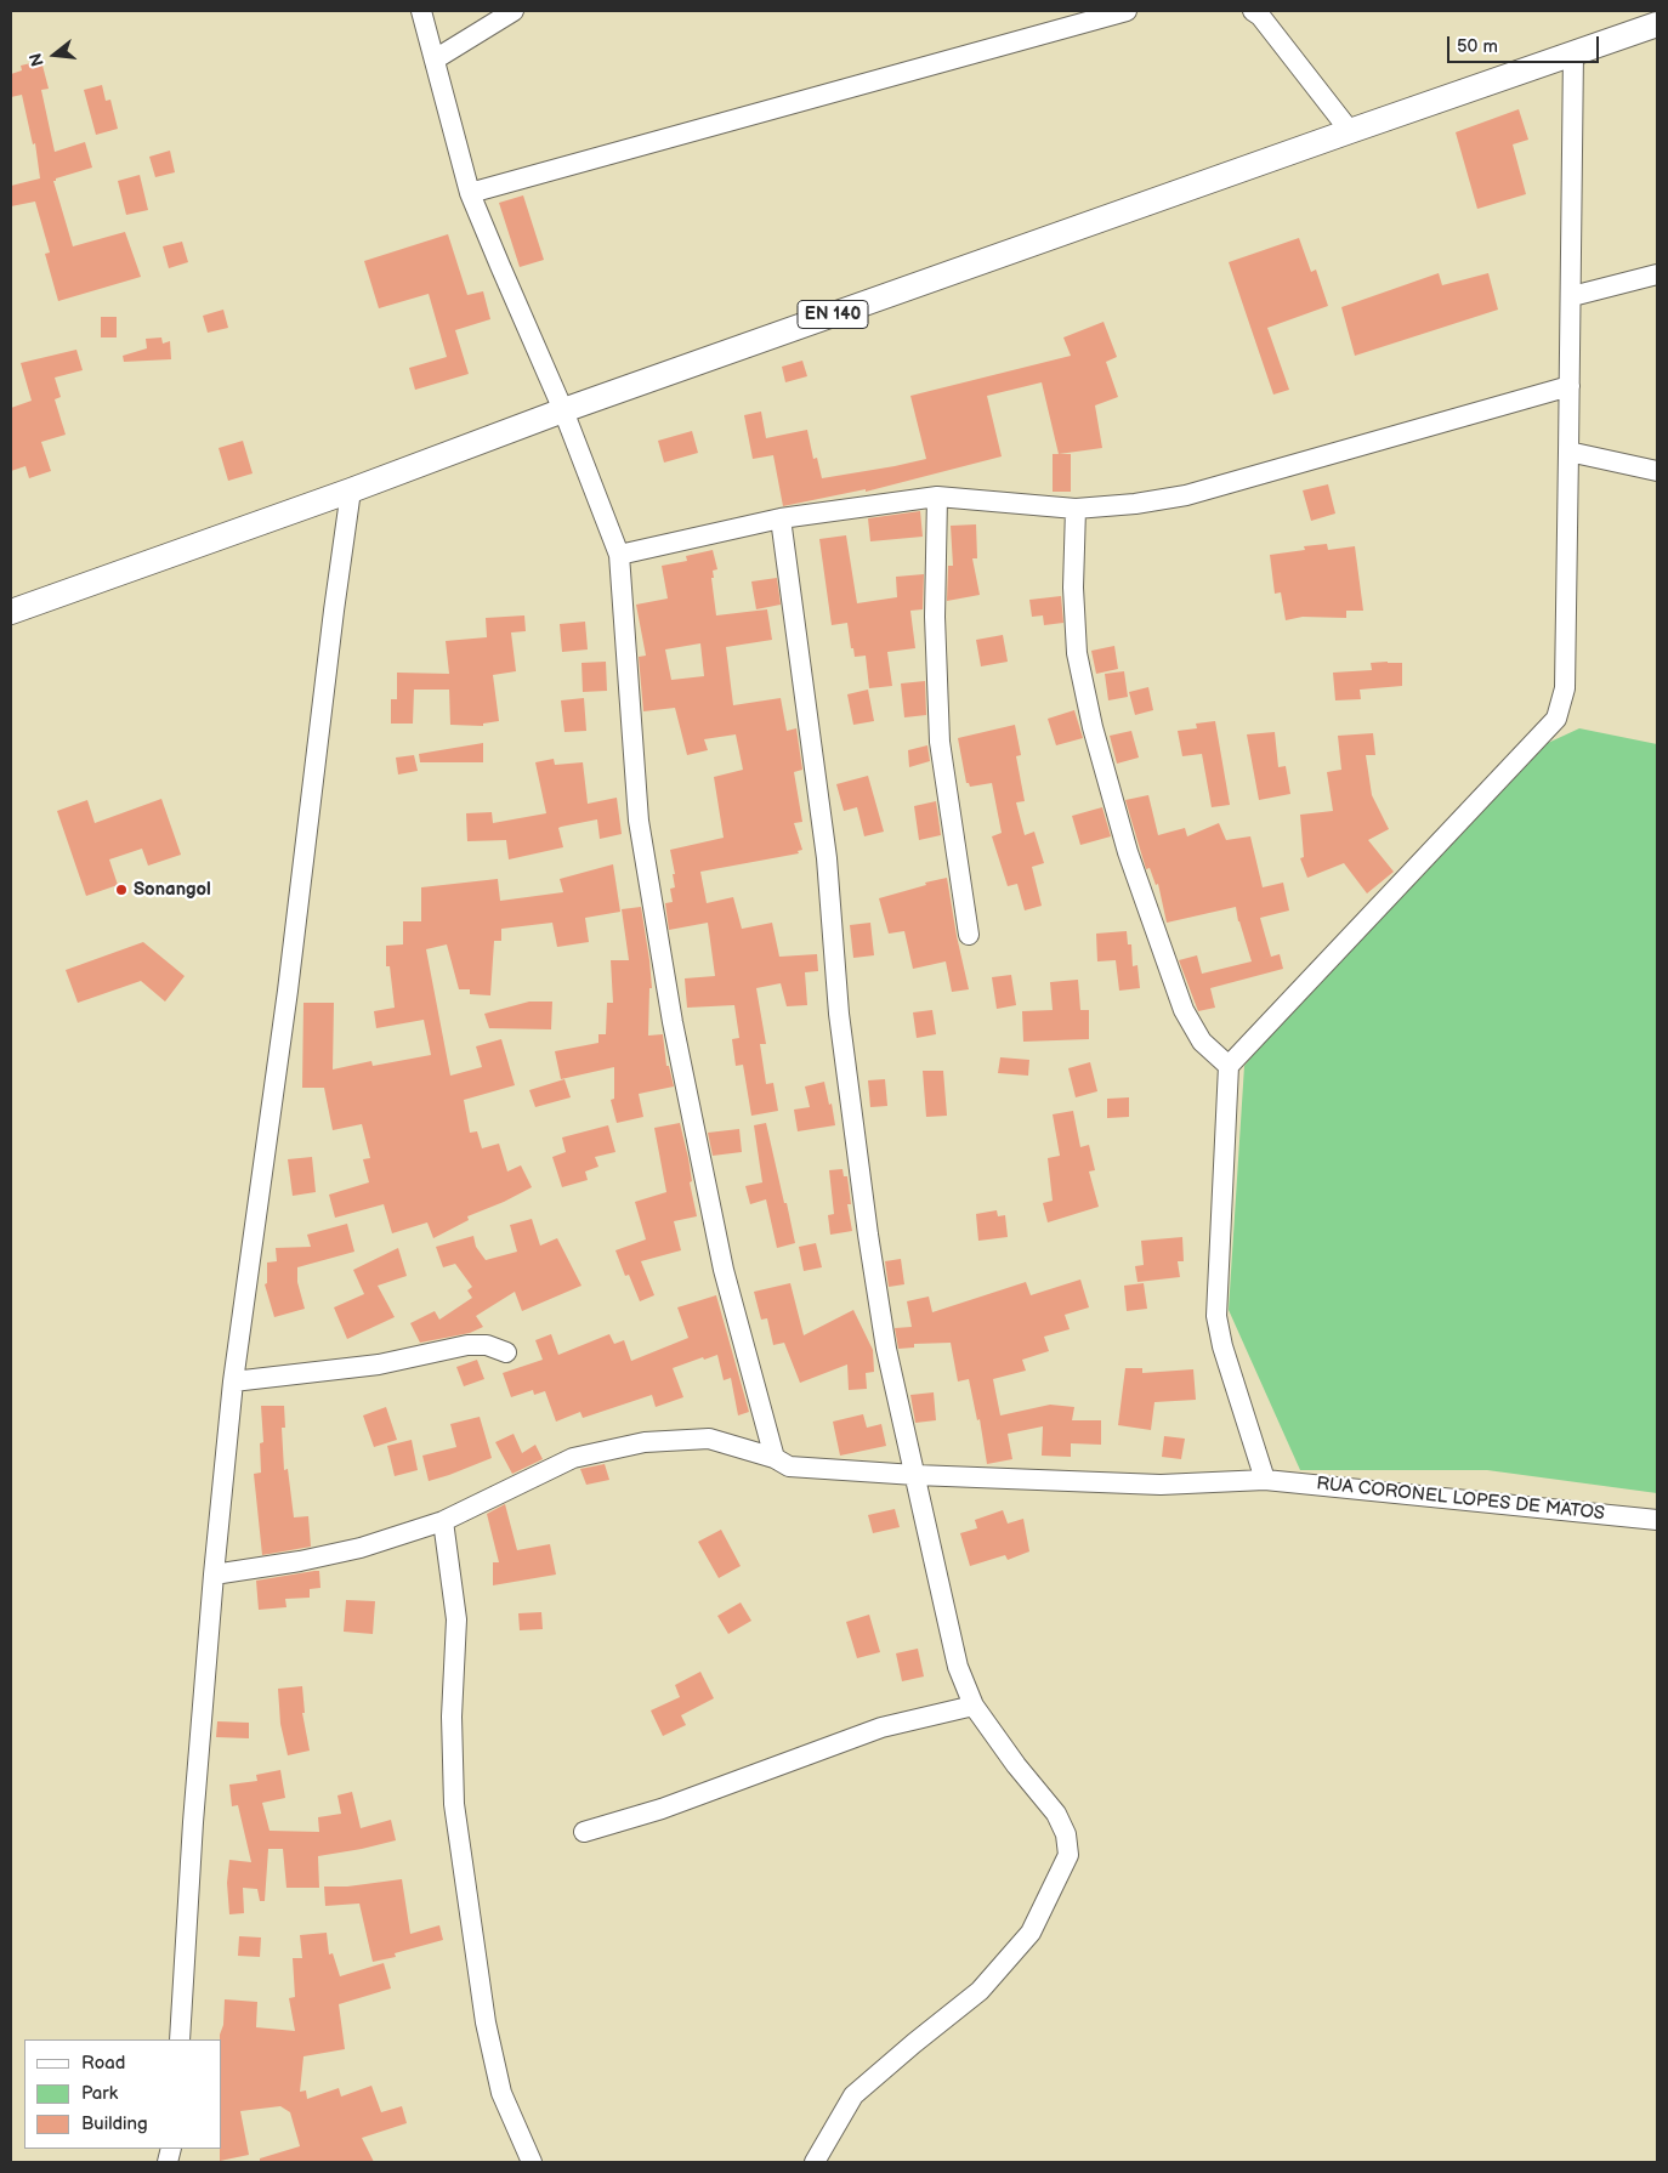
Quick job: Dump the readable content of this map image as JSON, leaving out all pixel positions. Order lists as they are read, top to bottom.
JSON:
{
  "streets": {
    "main road": ["EN 140"],
    "street": ["RUA CORONEL LOPES DE MATOS"]
  },
  "places": ["Sonangol"],
  "legend": ["Road", "Park", "Building"],
  "scale_bar": "50 m",
  "north": "left"
}
